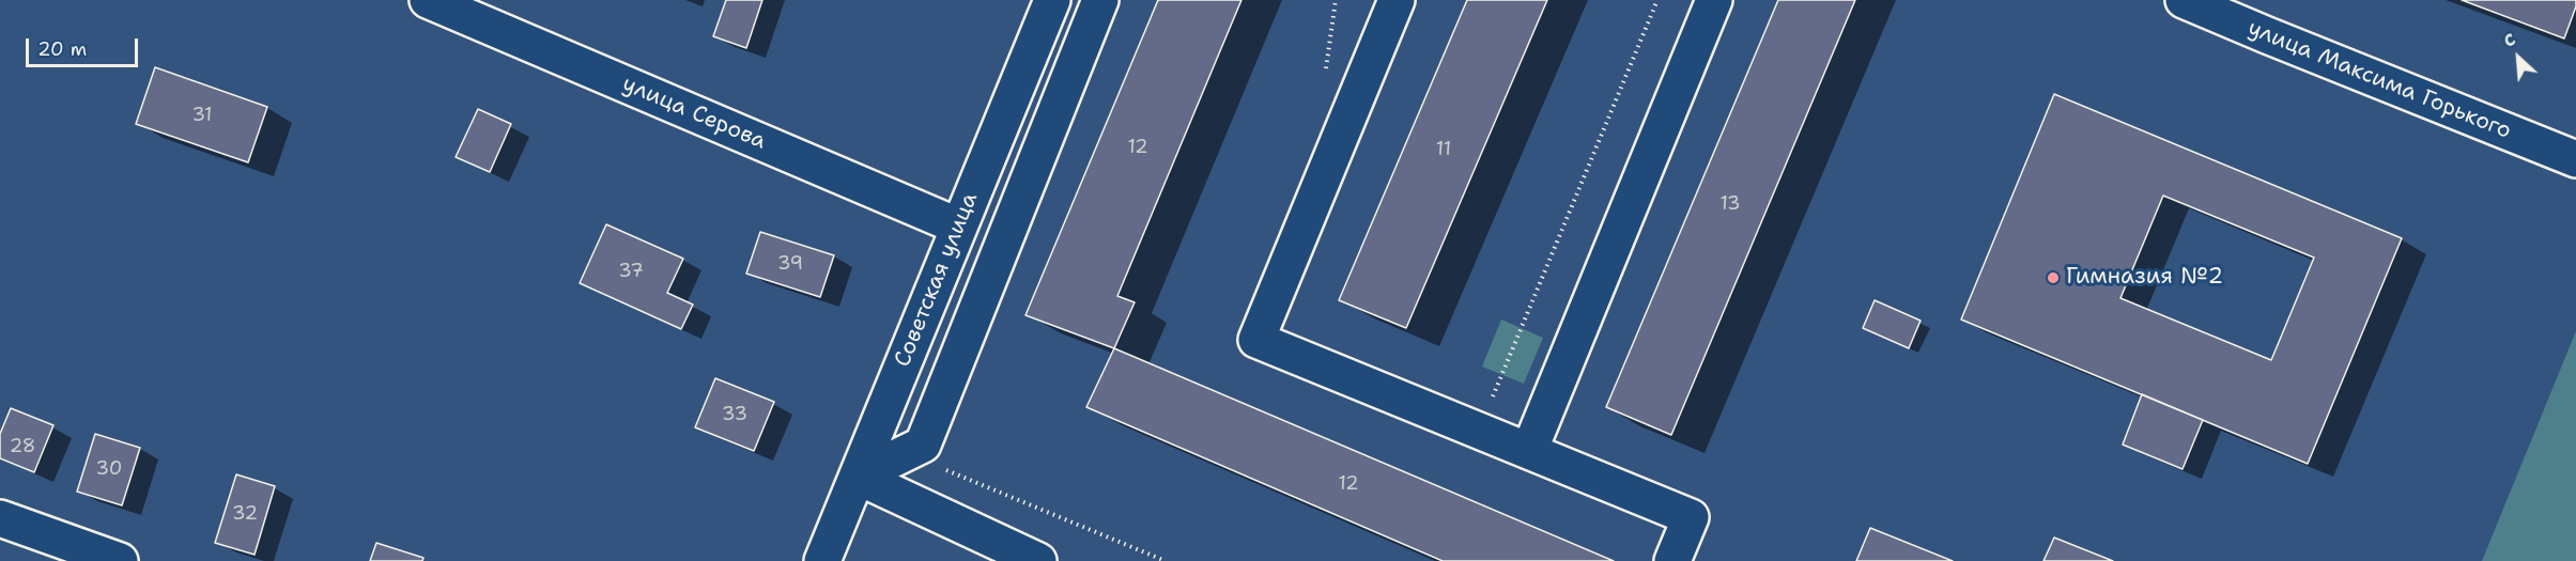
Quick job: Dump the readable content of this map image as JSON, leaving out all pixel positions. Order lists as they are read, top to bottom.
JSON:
{
  "streets": {
    "street": ["улица Максима Горького", "улица Серова", "Советская улица"]
  },
  "crossings": [
    ["улица Серова", "Советская улица"]
  ],
  "places": ["Гимназия №2"],
  "house_numbers": [
    "31",
    "12",
    "11",
    "13",
    "39",
    "37",
    "33",
    "28",
    "30",
    "12",
    "32"
  ],
  "scale_bar": "20 m",
  "north": "top left"
}
